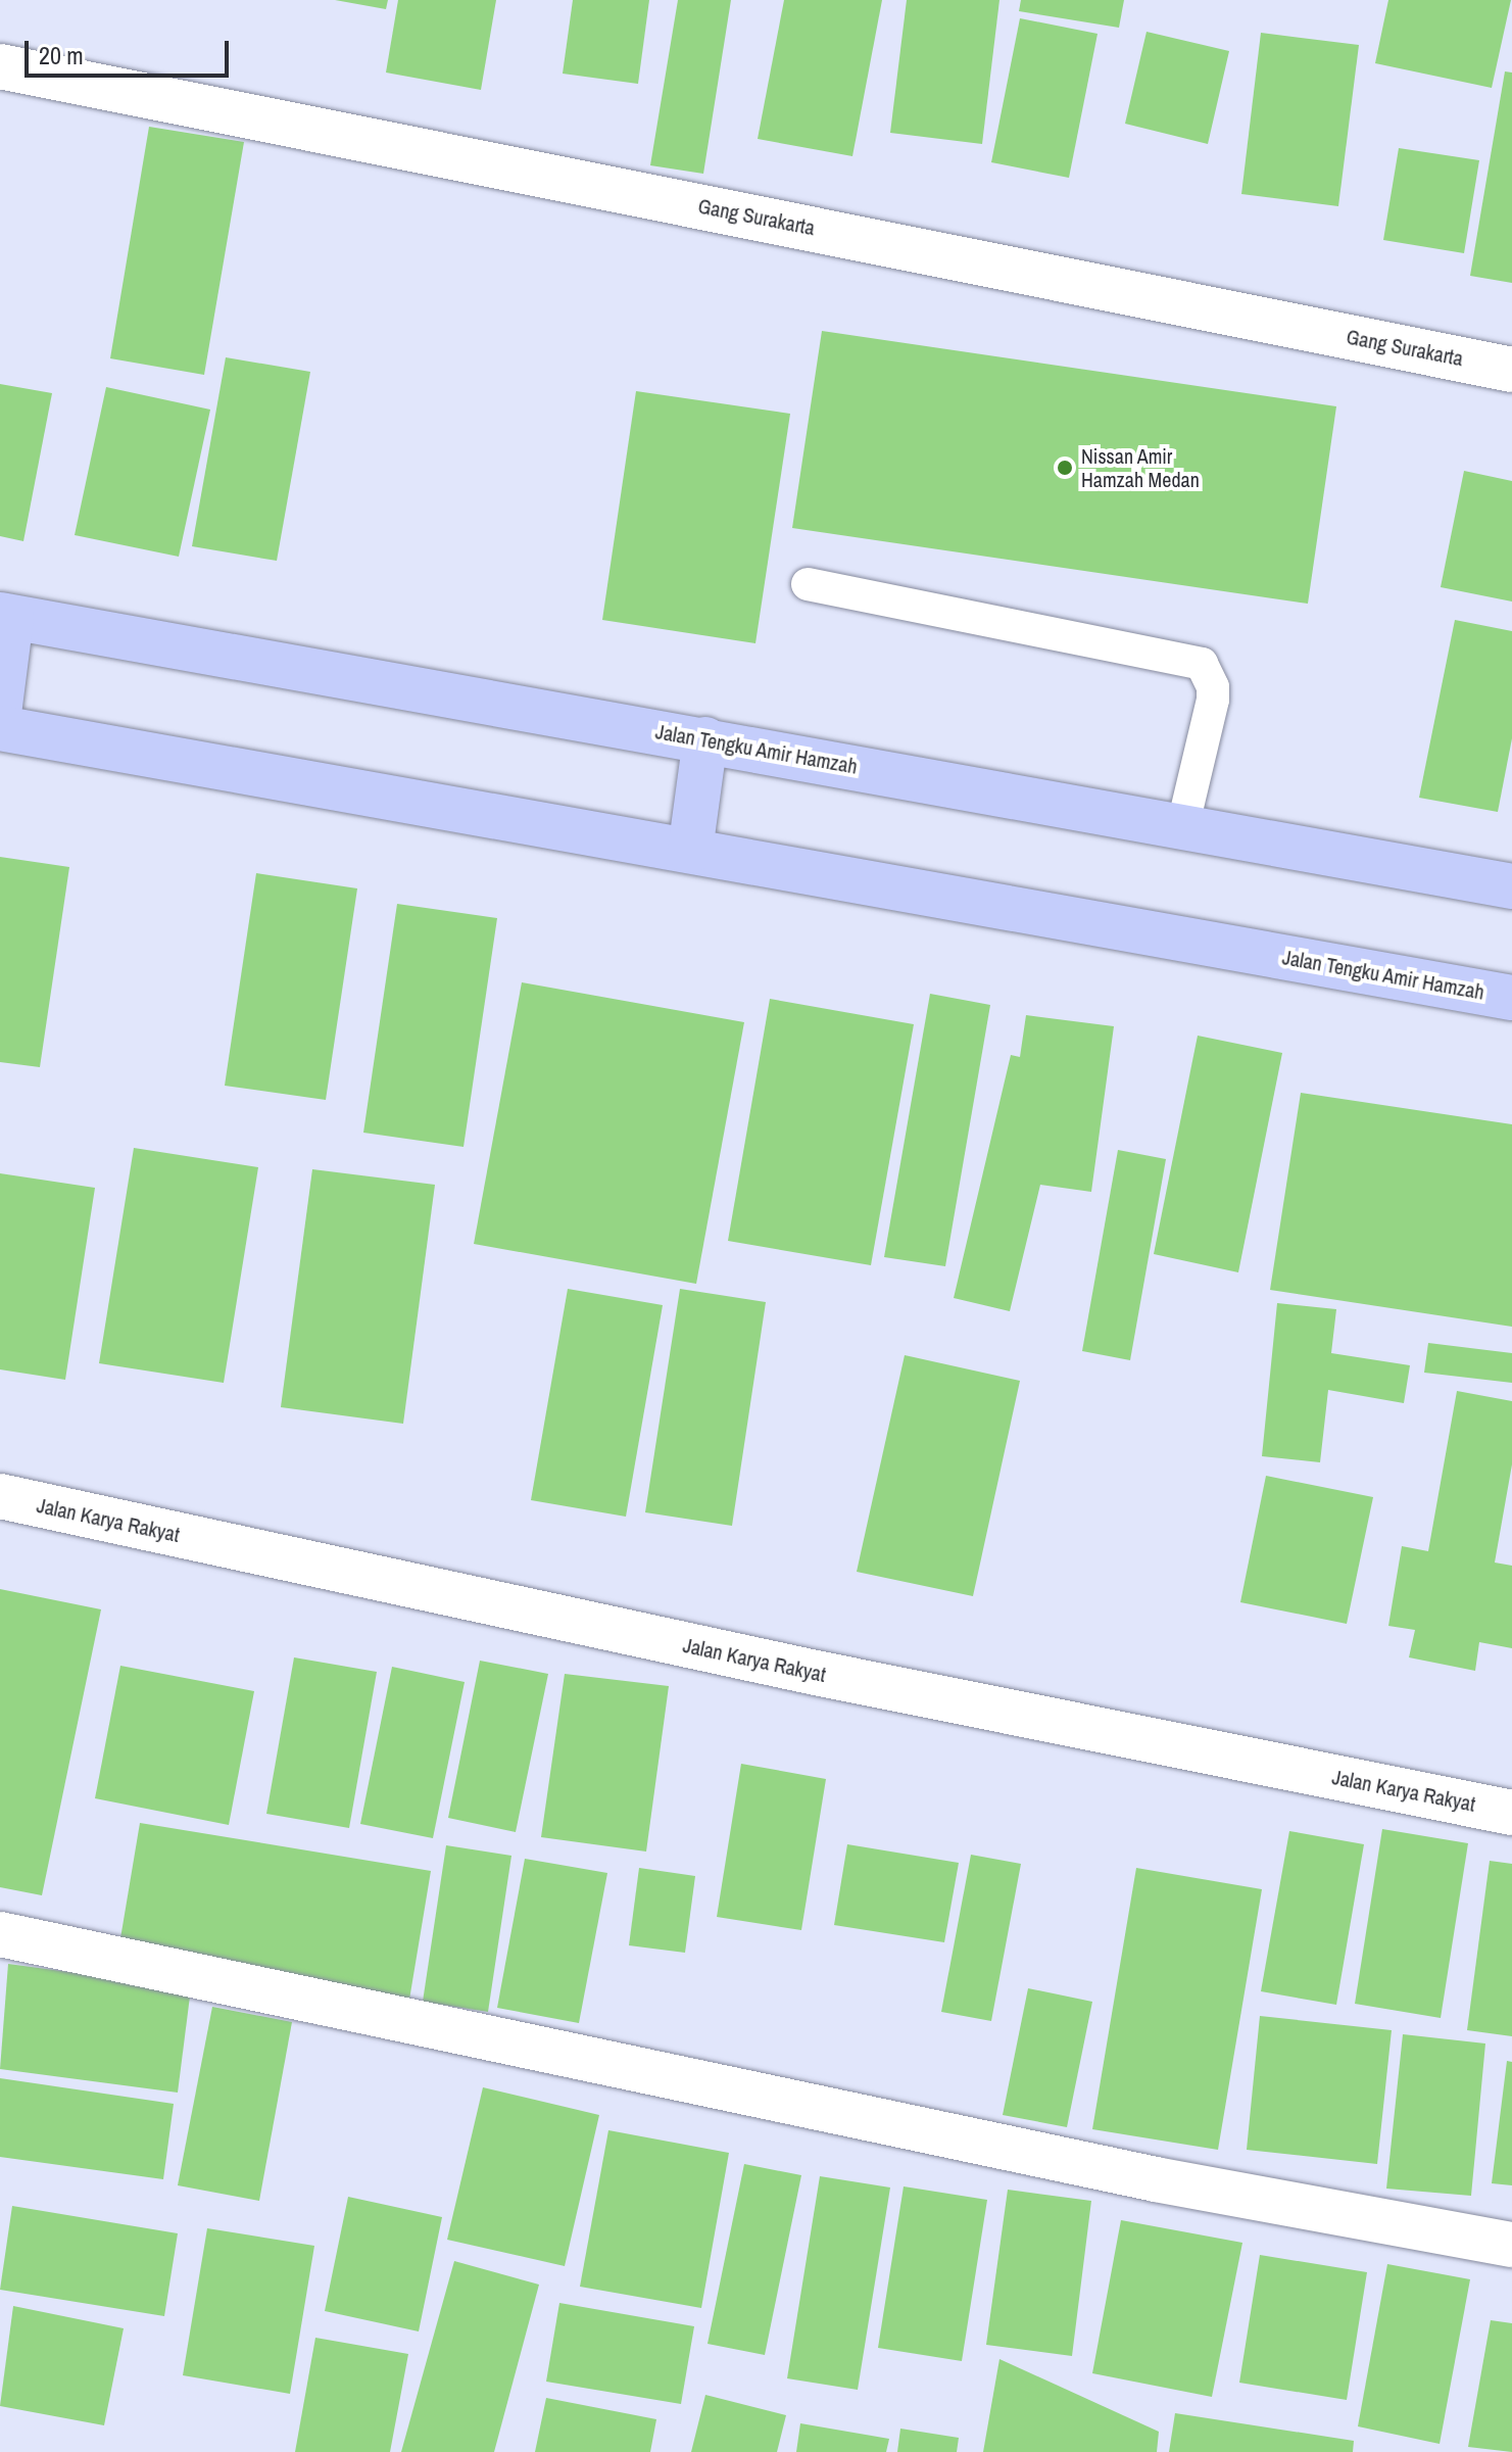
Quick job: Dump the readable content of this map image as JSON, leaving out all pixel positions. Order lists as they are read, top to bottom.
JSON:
{
  "streets": {
    "main road": ["Jalan Tengku Amir Hamzah"],
    "street": ["Gang Surakarta", "Jalan Karya Rakyat"]
  },
  "places": ["Nissan Amir Hamzah Medan"],
  "scale_bar": "20 m"
}
